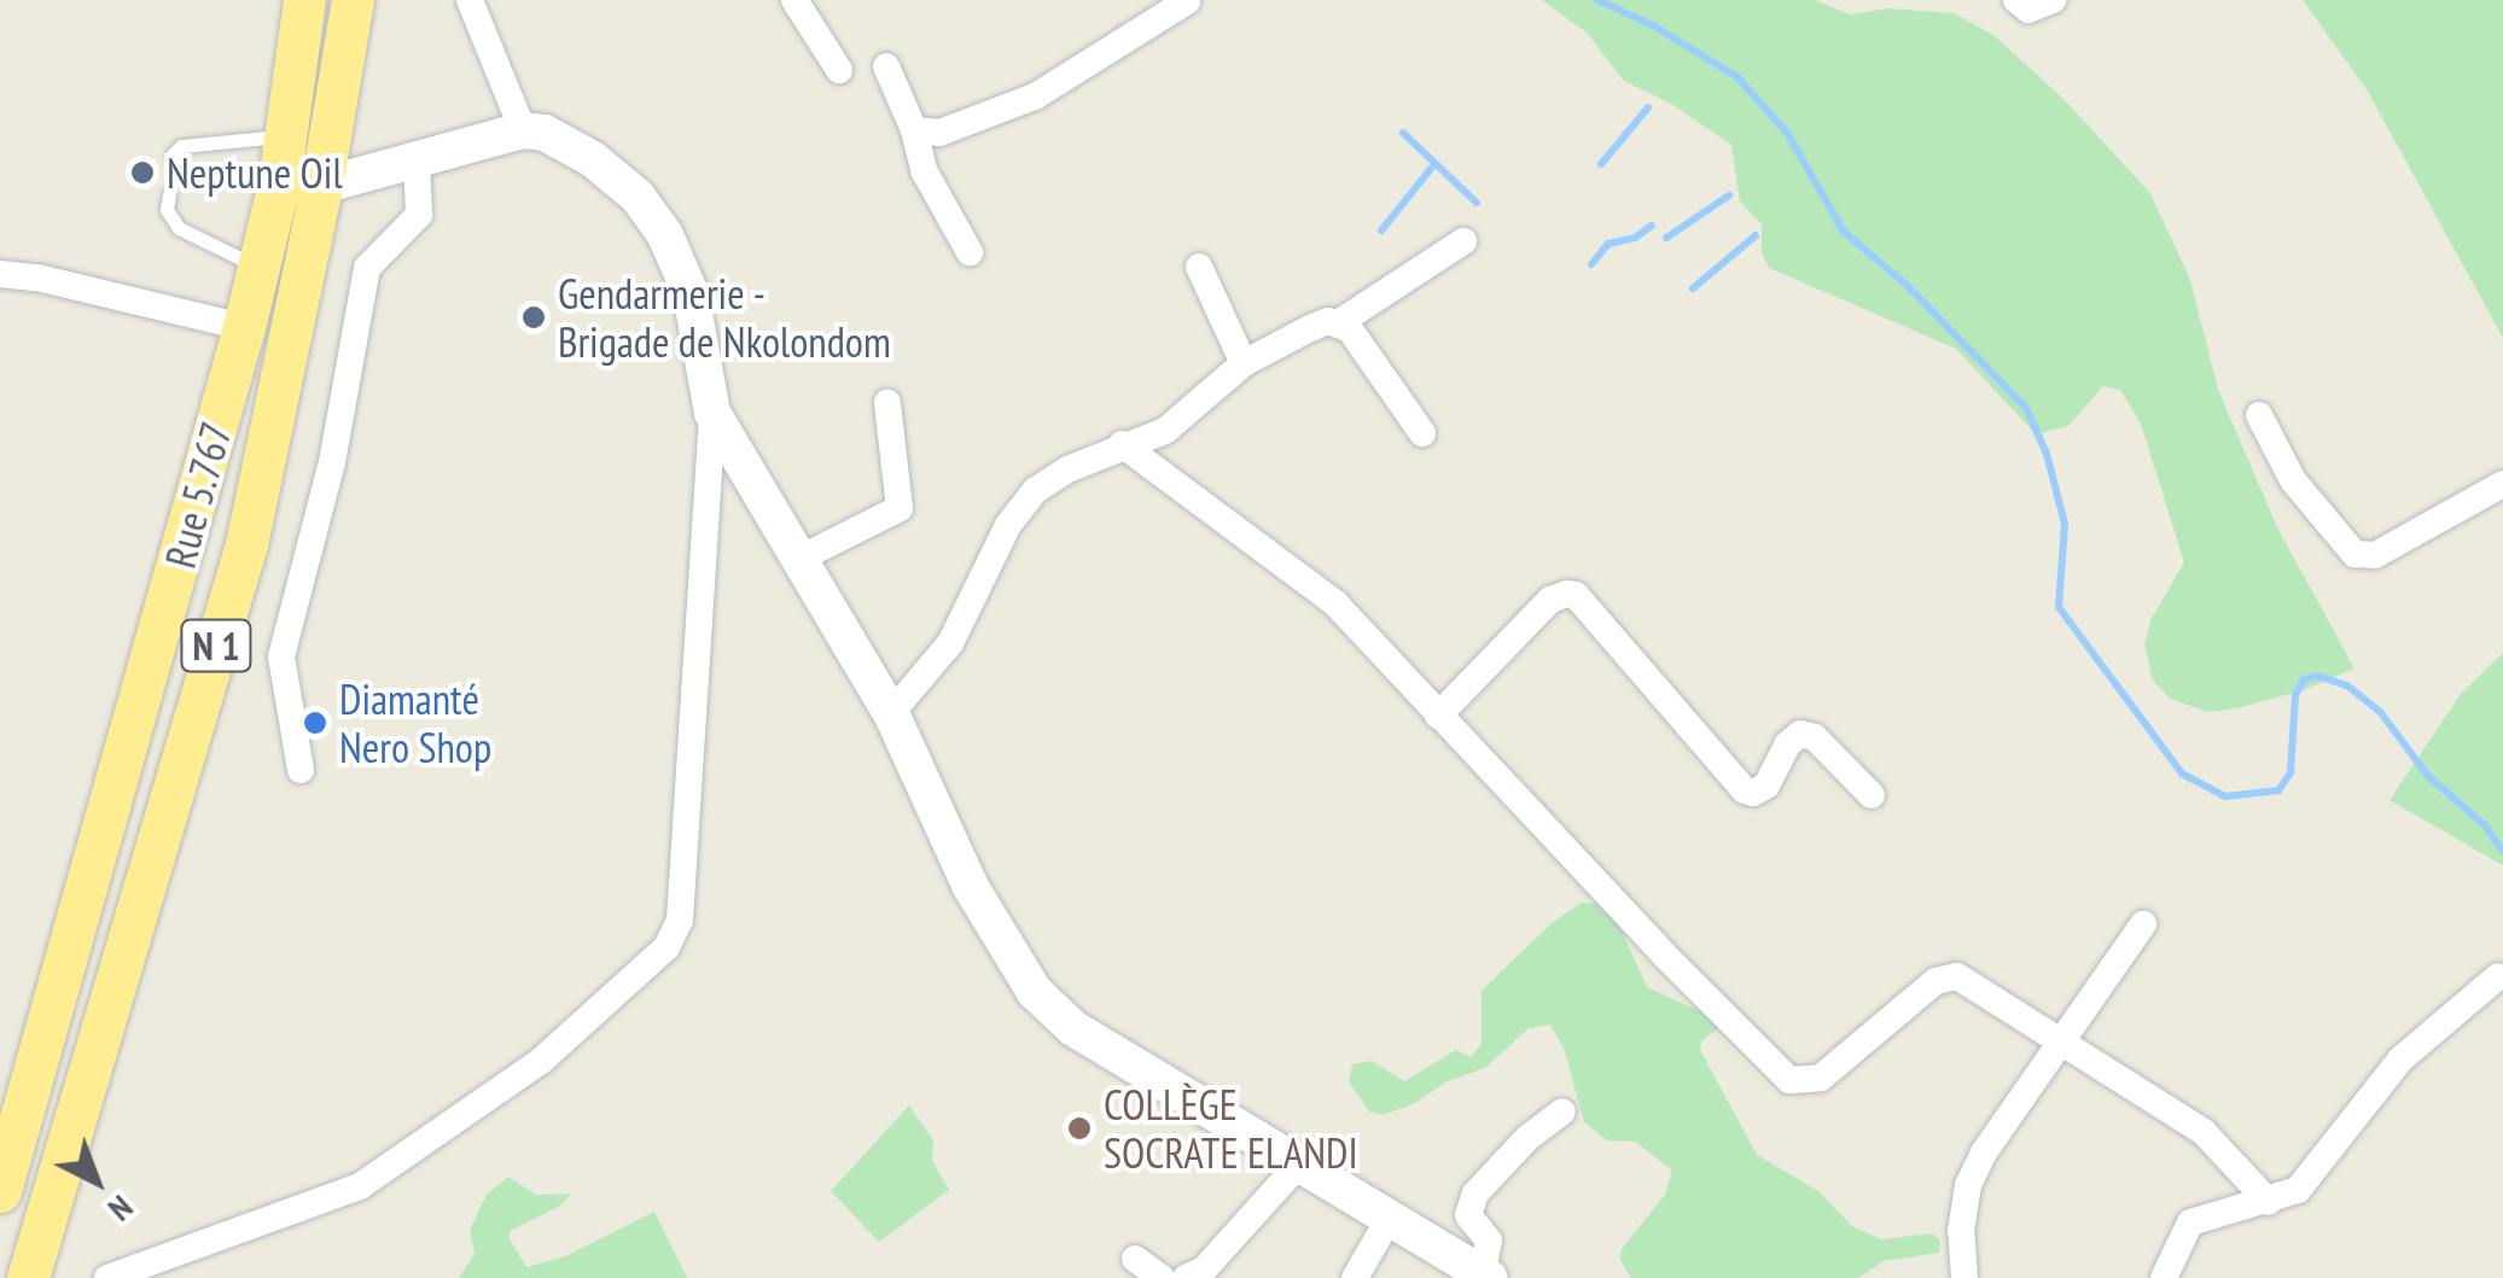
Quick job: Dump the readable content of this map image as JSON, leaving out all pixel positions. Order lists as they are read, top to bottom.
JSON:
{
  "streets": {
    "highway": ["Rue 5.767", "N 1"]
  },
  "places": [
    "Neptune Oil",
    "Gendarmerie - Brigade de Nkolondom",
    "Diamanté Nero Shop",
    "COLLÈGE SOCRATE ELANDI"
  ],
  "north": "bottom right"
}
